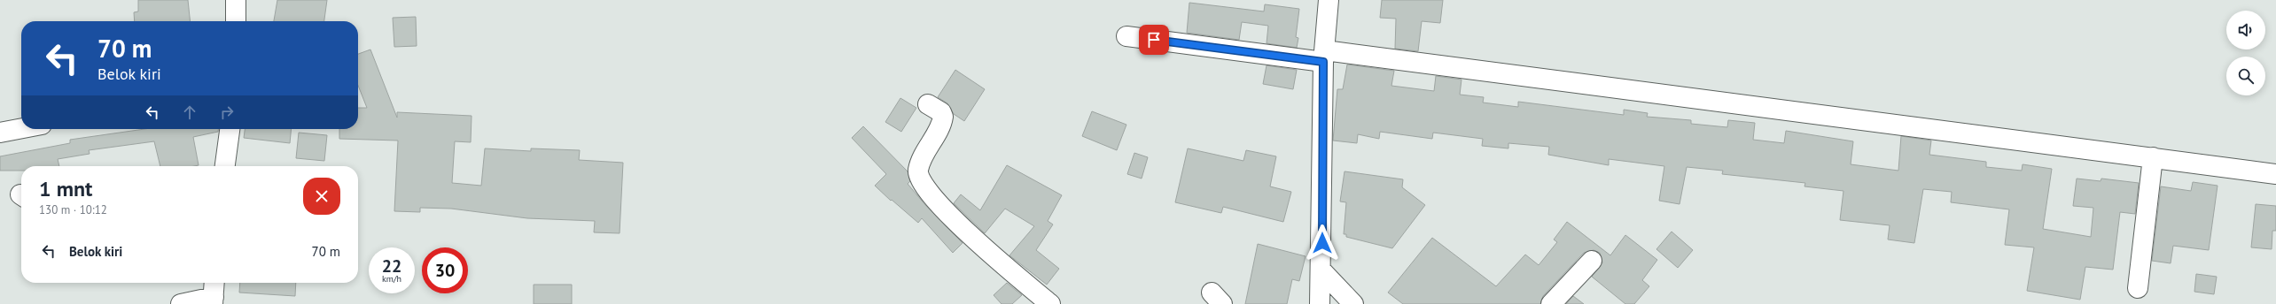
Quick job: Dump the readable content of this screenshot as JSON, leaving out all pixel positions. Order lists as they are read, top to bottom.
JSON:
{
  "page": {
    "turn": ["70 m", "Belok kiri"],
    "heading": ["1 mnt", "130 m · 10:12"],
    "list": [
      {
        "name": "Belok kiri",
        "value": "70 m"
      }
    ],
    "speed": "22 km/h",
    "limit": "30"
  }
}
